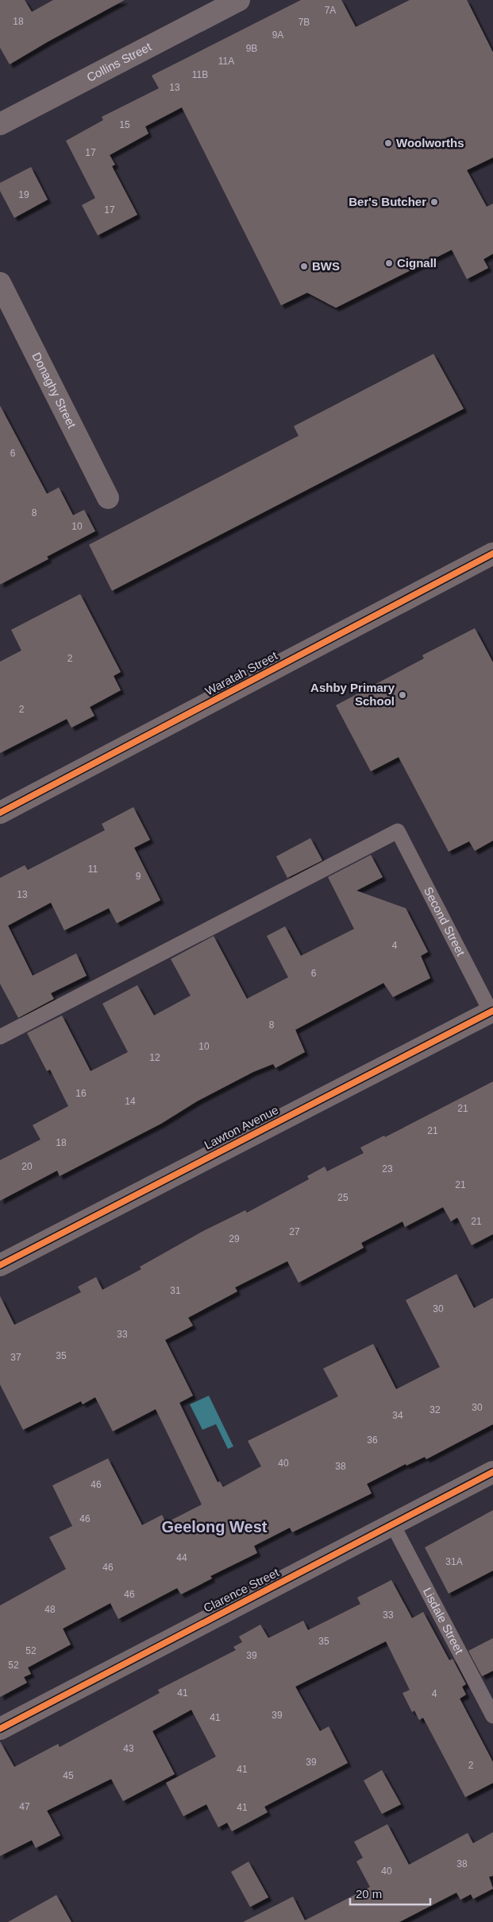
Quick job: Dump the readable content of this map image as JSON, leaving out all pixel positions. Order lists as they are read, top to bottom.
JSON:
{
  "streets": {
    "street": [
      "Collins Street",
      "Donaghy Street",
      "Waratah Street",
      "Lawton Avenue",
      "Clarence Street"
    ],
    "lane": ["Second Street", "Lisdale Street"]
  },
  "crossings": [
    ["Second Street", "Lawton Avenue"],
    ["Clarence Street", "Lisdale Street"]
  ],
  "districts": ["Geelong West"],
  "places": [
    "Woolworths",
    "Ber's Butcher",
    "Cignall",
    "BWS",
    "Ashby Primary School"
  ],
  "house_numbers": [
    "7A",
    "18",
    "7B",
    "9A",
    "9B",
    "11A",
    "11B",
    "13",
    "15",
    "17",
    "19",
    "17",
    "6",
    "8",
    "10",
    "2",
    "2",
    "11",
    "9",
    "13",
    "4",
    "6",
    "8",
    "10",
    "12",
    "16",
    "14",
    "21",
    "21",
    "18",
    "20",
    "23",
    "21",
    "25",
    "21",
    "27",
    "29",
    "31",
    "30",
    "33",
    "35",
    "37",
    "30",
    "32",
    "34",
    "36",
    "40",
    "38",
    "46",
    "46",
    "44",
    "31A",
    "46",
    "46",
    "48",
    "33",
    "35",
    "52",
    "39",
    "52",
    "41",
    "4",
    "39",
    "41",
    "43",
    "39",
    "2",
    "41",
    "45",
    "47",
    "41",
    "38",
    "40"
  ],
  "scale_bar": "20 m"
}
